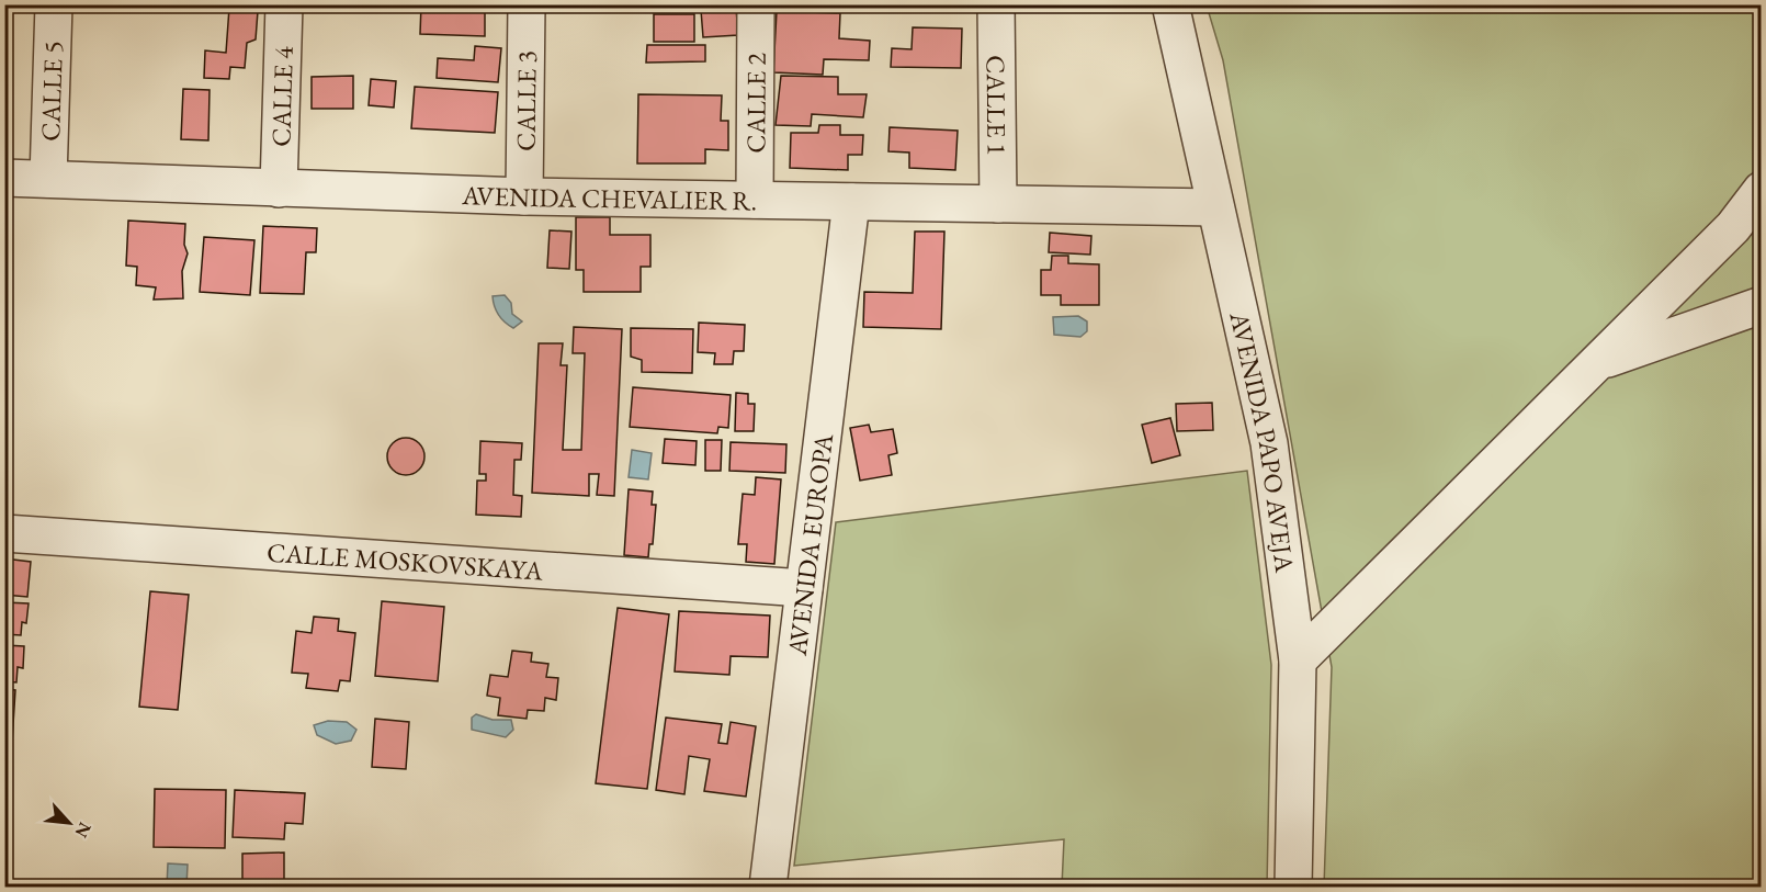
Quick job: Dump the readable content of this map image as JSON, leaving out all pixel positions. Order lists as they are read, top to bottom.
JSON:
{
  "streets": {
    "street": [
      "CALLE 5",
      "CALLE 4",
      "CALLE 3",
      "CALLE 2",
      "CALLE 1",
      "AVENIDA CHEVALIER R.",
      "AVENIDA PAPO AVEJA",
      "AVENIDA EUROPA",
      "CALLE MOSKOVSKAYA"
    ]
  },
  "crossings": [
    ["CALLE 5", "AVENIDA CHEVALIER R."],
    ["CALLE 4", "AVENIDA CHEVALIER R."],
    ["CALLE 3", "AVENIDA CHEVALIER R."],
    ["CALLE 2", "AVENIDA CHEVALIER R."],
    ["CALLE 1", "AVENIDA CHEVALIER R."],
    ["AVENIDA CHEVALIER R.", "AVENIDA PAPO AVEJA"],
    ["AVENIDA CHEVALIER R.", "AVENIDA EUROPA"],
    ["AVENIDA EUROPA", "CALLE MOSKOVSKAYA"]
  ],
  "north": "bottom right"
}
